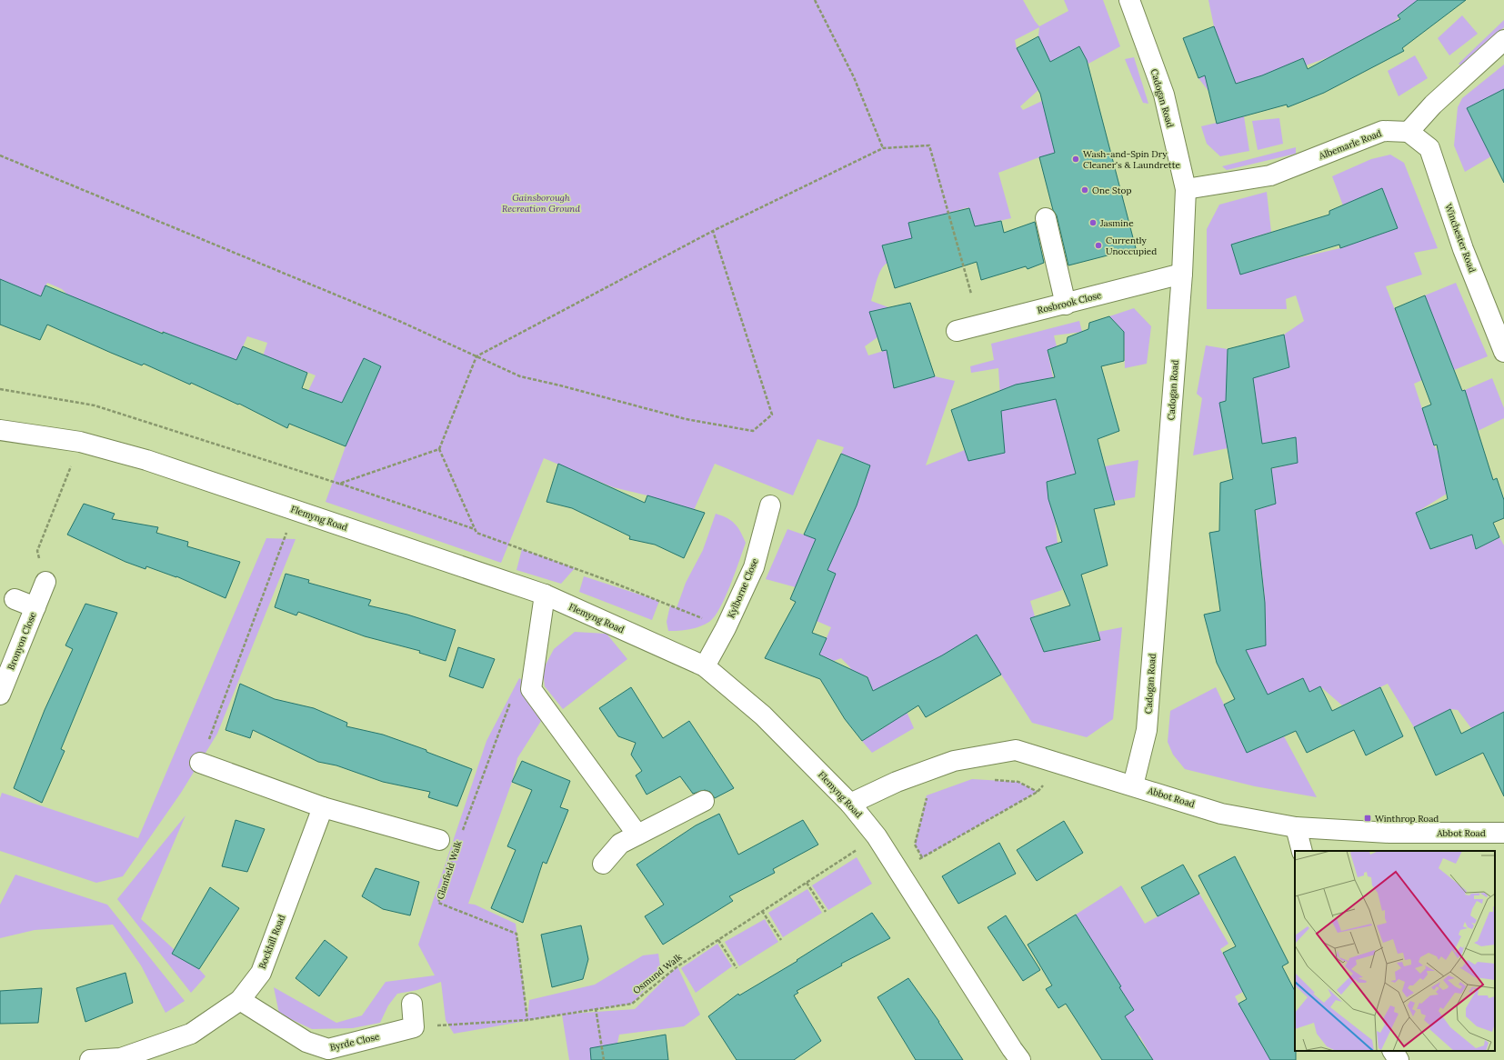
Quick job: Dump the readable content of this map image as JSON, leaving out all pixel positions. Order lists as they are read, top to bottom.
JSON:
{
  "streets": {
    "street": [
      "Cadogan Road",
      "Albemarle Road",
      "Winchester Road",
      "Rosbrook Close",
      "Flemyng Road",
      "Kylborne Close",
      "Bronyon Close",
      "Abbot Road",
      "Bockhill Road",
      "Byrde Close"
    ],
    "path": ["Glanfield Walk", "Osmund Walk"]
  },
  "crossings": [
    ["Cadogan Road", "Albemarle Road"],
    ["Cadogan Road", "Rosbrook Close"],
    ["Cadogan Road", "Abbot Road"],
    ["Albemarle Road", "Winchester Road"],
    ["Flemyng Road", "Kylborne Close"],
    ["Flemyng Road", "Abbot Road"],
    ["Flemyng Road", "Osmund Walk"],
    ["Glanfield Walk", "Osmund Walk"],
    ["Bockhill Road", "Byrde Close"],
    ["Osmund Walk", "Byrde Close"]
  ],
  "parks": ["Gainsborough Recreation Ground"],
  "places": {
    "other": [
      "Wash-and-Spin Dry Cleaner's & Laundrette",
      "One Stop",
      "Jasmine",
      "Currently Unoccupied"
    ],
    "transit": ["Winthrop Road"]
  }
}
